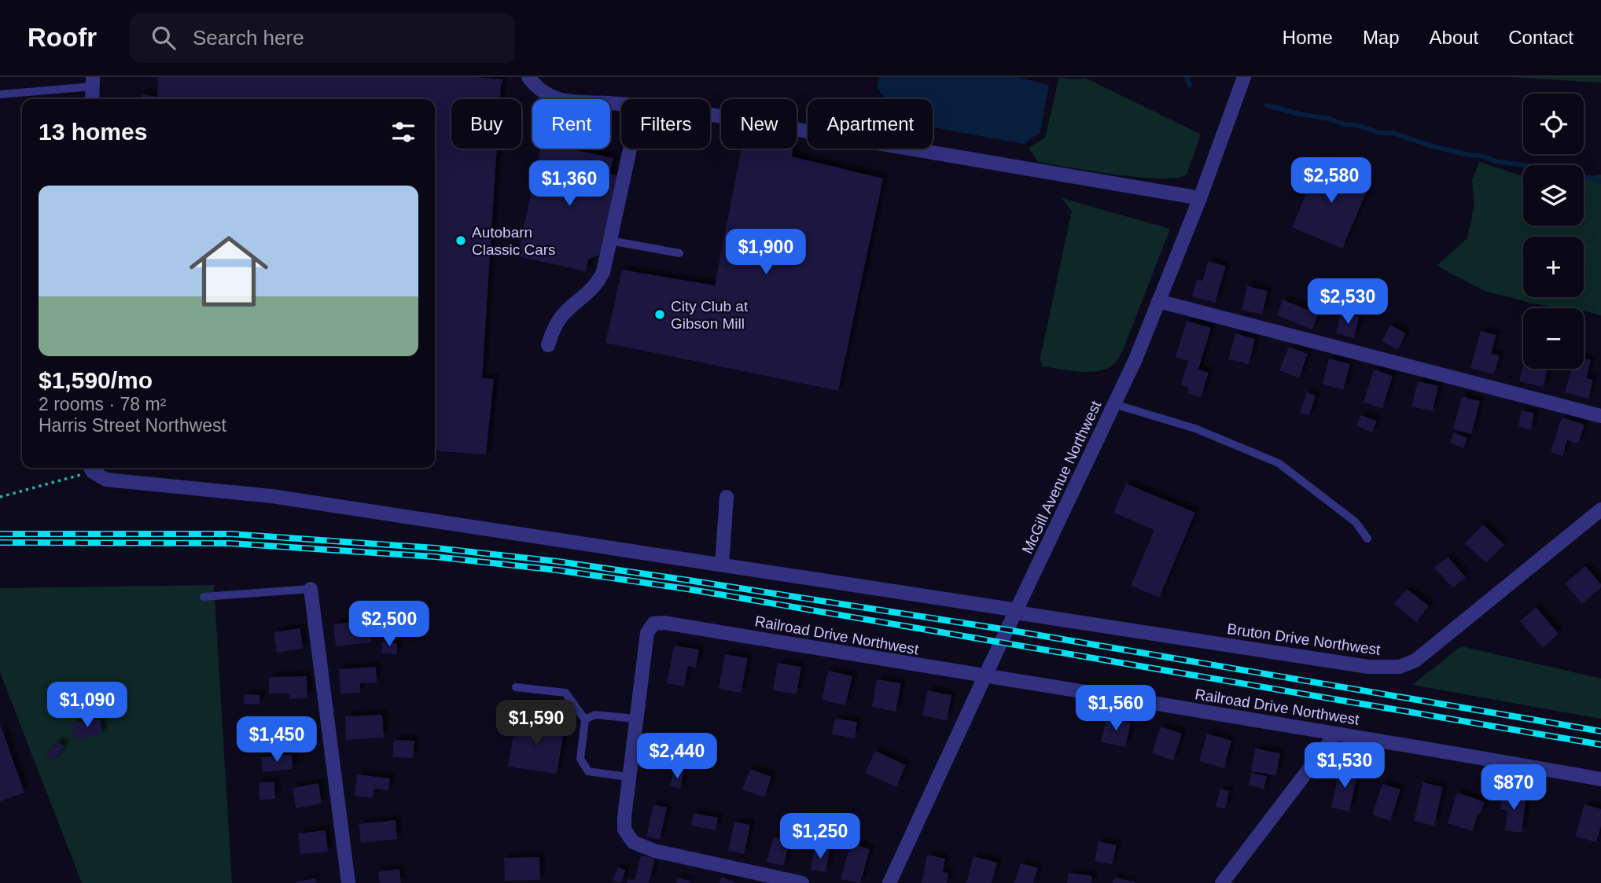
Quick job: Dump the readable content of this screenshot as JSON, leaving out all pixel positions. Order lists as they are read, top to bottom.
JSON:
{
  "streets": {
    "street": ["McGill Avenue Northwest", "Railroad Drive Northwest", "Bruton Drive Northwest"]
  },
  "crossings": [
    ["McGill Avenue Northwest", "Railroad Drive Northwest"],
    ["McGill Avenue Northwest", "Bruton Drive Northwest"]
  ],
  "places": ["Autobarn Classic Cars", "City Club at Gibson Mill"],
  "page": {
    "header": "Roofr",
    "search": "Search here",
    "nav": [
      "Home",
      "Map",
      "About",
      "Contact"
    ],
    "map_buttons": ["+", "−"],
    "chip": [
      "Buy",
      "Rent",
      "Filters",
      "New",
      "Apartment"
    ],
    "heading": "13 homes",
    "price": [
      "$2,580",
      "$1,360",
      "$1,900",
      "$2,530",
      "$2,500",
      "$1,090",
      "$1,560",
      "$1,590",
      "$1,450",
      "$2,440",
      "$1,530",
      "$870",
      "$1,250"
    ],
    "list": [
      {
        "name": "$1,590/mo",
        "note": "2 rooms · 78 m² · Harris Street Northwest"
      }
    ]
  }
}
